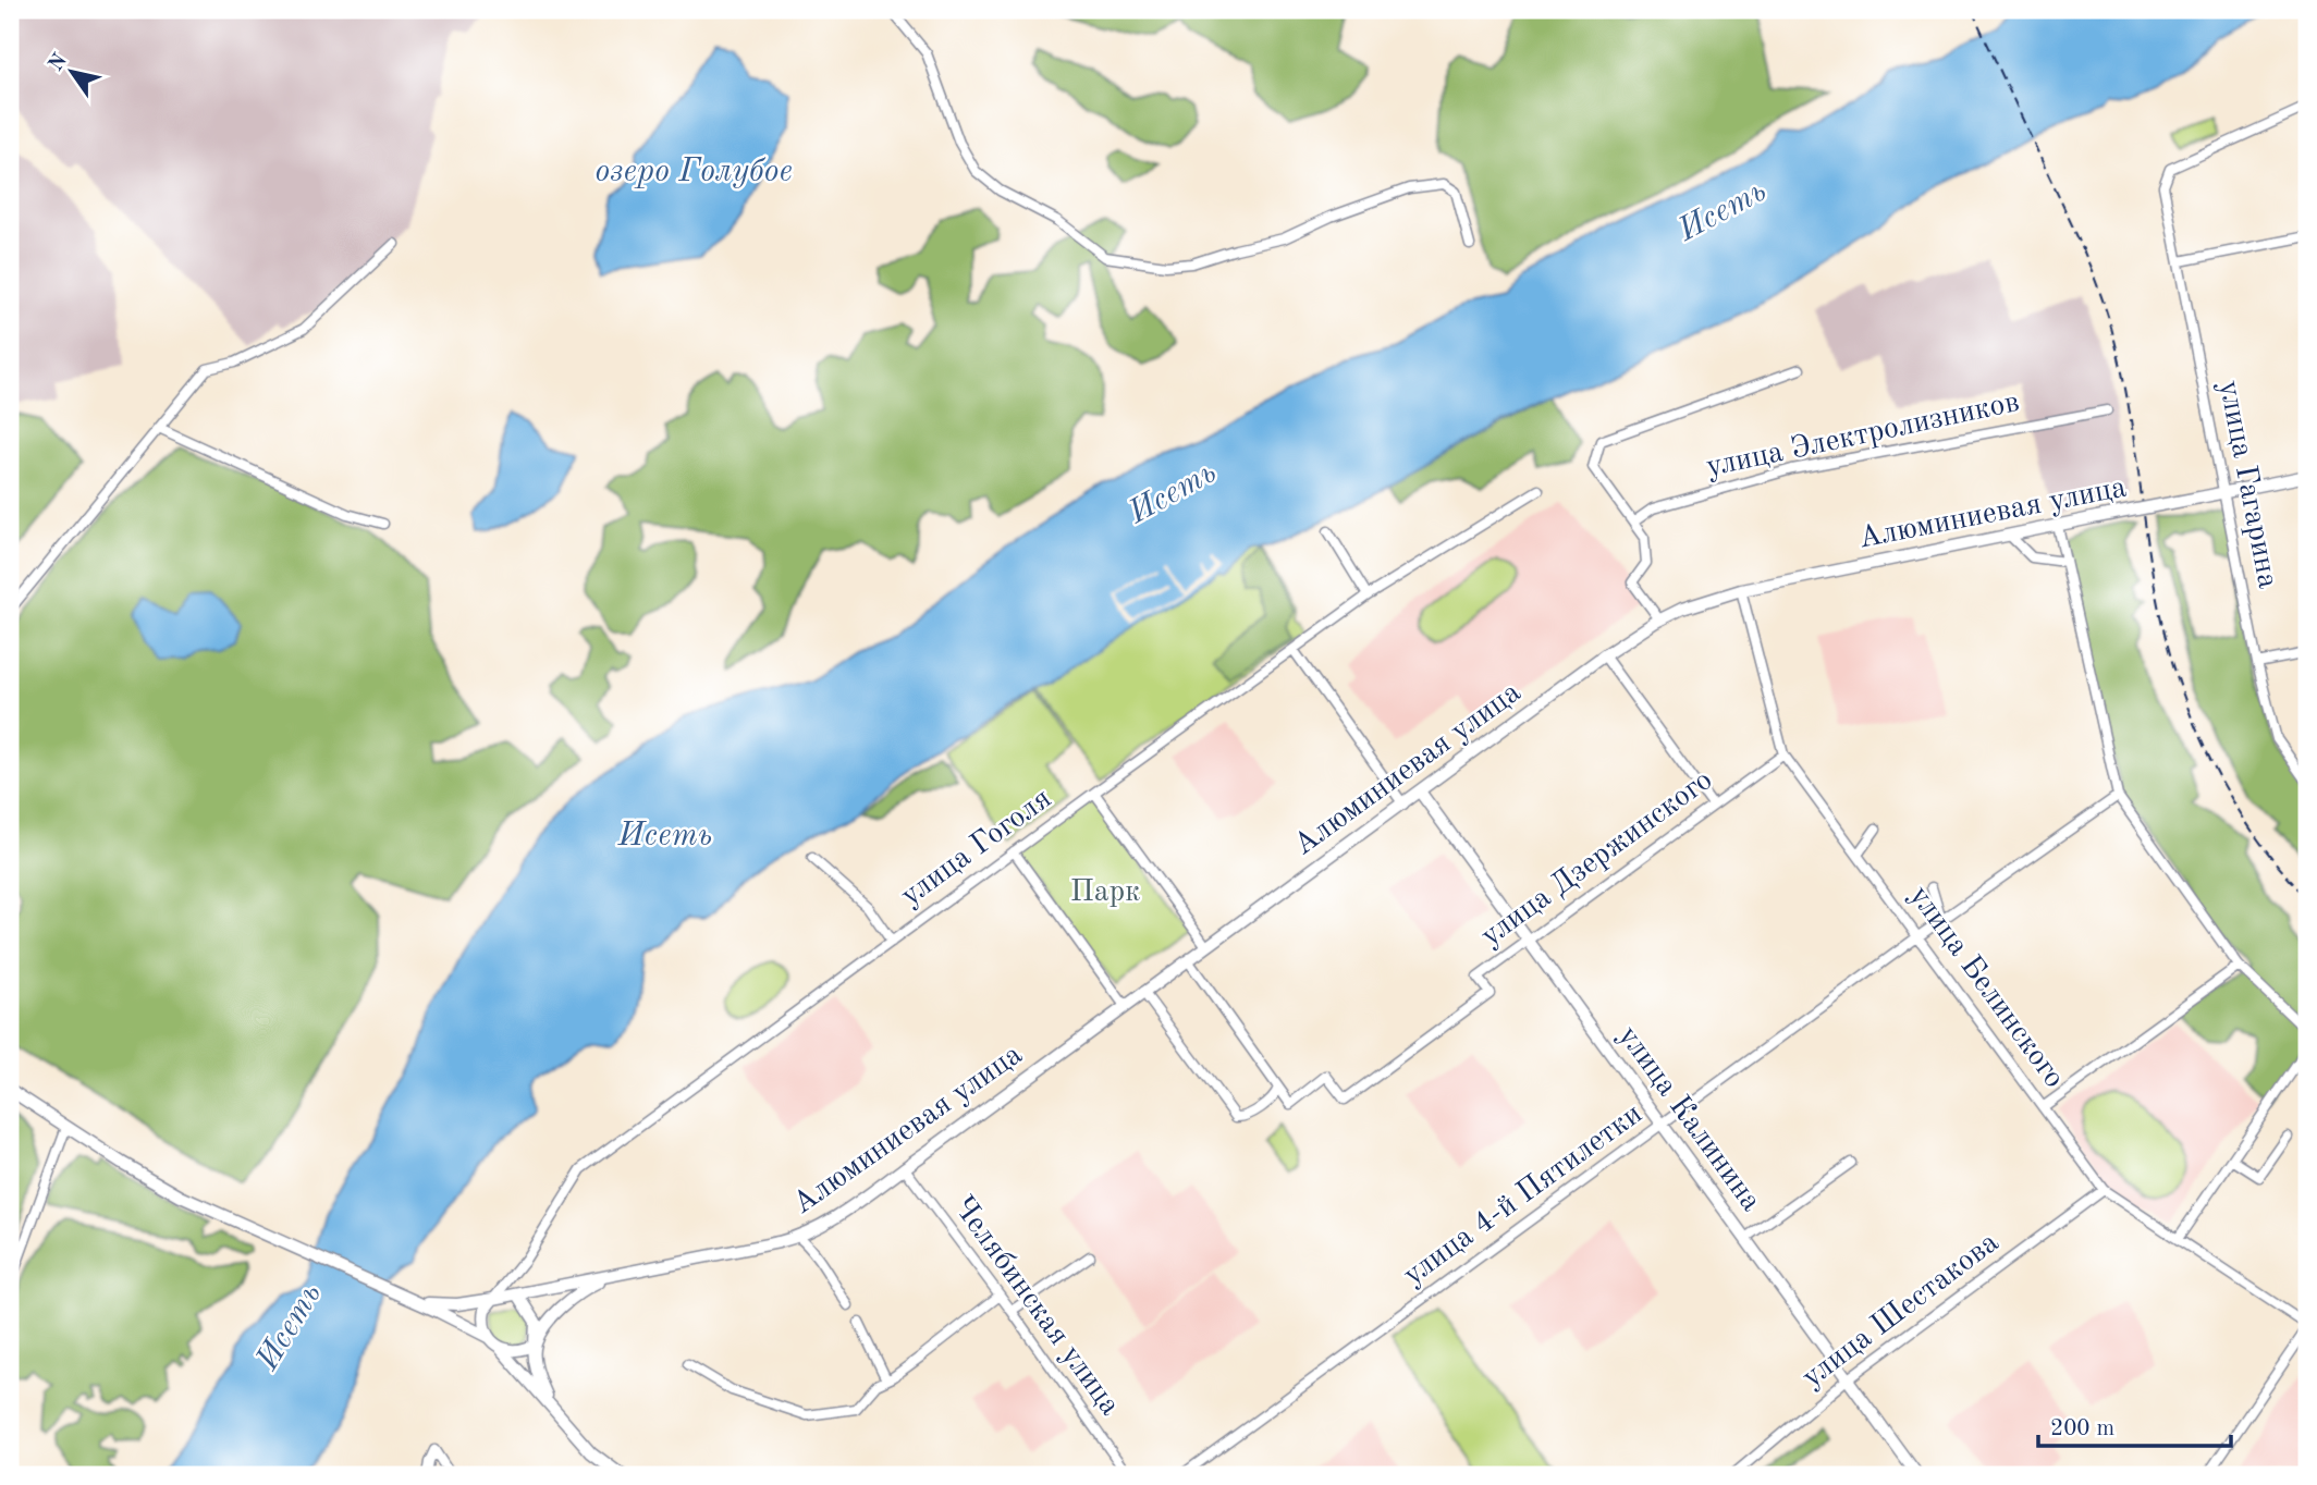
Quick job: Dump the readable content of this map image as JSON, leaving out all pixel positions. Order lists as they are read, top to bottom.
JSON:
{
  "streets": {
    "main road": ["Алюминиевая улица", "улица Калинина"],
    "street": [
      "улица Электролизников",
      "улица Гагарина",
      "улица Гоголя",
      "улица Дзержинского",
      "улица Белинского",
      "улица 4-й Пятилетки",
      "Челябинская улица",
      "улица Шестакова"
    ]
  },
  "crossings": [
    ["улица Гагарина", "Алюминиевая улица"],
    ["Алюминиевая улица", "улица Белинского"],
    ["Алюминиевая улица", "улица Калинина"],
    ["Алюминиевая улица", "Челябинская улица"],
    ["улица Дзержинского", "улица Белинского"],
    ["улица Дзержинского", "улица Калинина"],
    ["улица Белинского", "улица 4-й Пятилетки"],
    ["улица Белинского", "улица Шестакова"],
    ["улица Калинина", "улица 4-й Пятилетки"],
    ["улица Калинина", "улица Шестакова"]
  ],
  "water": ["озеро Голубое", "Исеть"],
  "parks": ["Парк"],
  "scale_bar": "200 m",
  "north": "top left"
}
